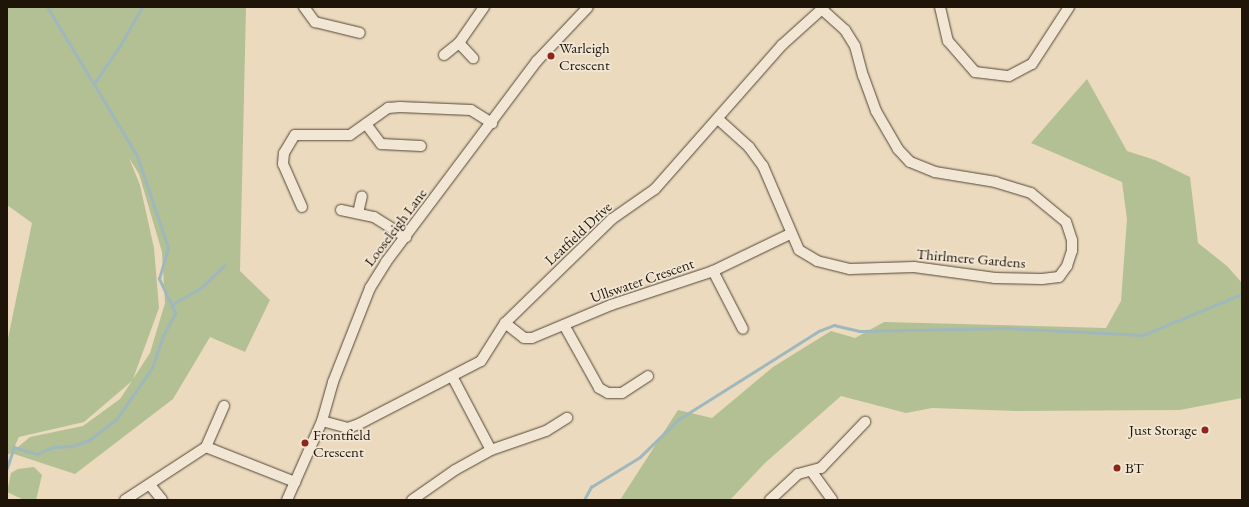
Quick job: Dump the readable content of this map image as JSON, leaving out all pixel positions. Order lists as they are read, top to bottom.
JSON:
{
  "streets": {
    "street": [
      "Looseleigh Lane",
      "Leatfield Drive",
      "Thirlmere Gardens",
      "Ullswater Crescent"
    ]
  },
  "crossings": [
    ["Looseleigh Lane", "Leatfield Drive"],
    ["Leatfield Drive", "Thirlmere Gardens"],
    ["Leatfield Drive", "Ullswater Crescent"],
    ["Thirlmere Gardens", "Ullswater Crescent"]
  ],
  "places": [
    "Warleigh Crescent",
    "Just Storage",
    "Frontfield Crescent",
    "BT"
  ]
}
